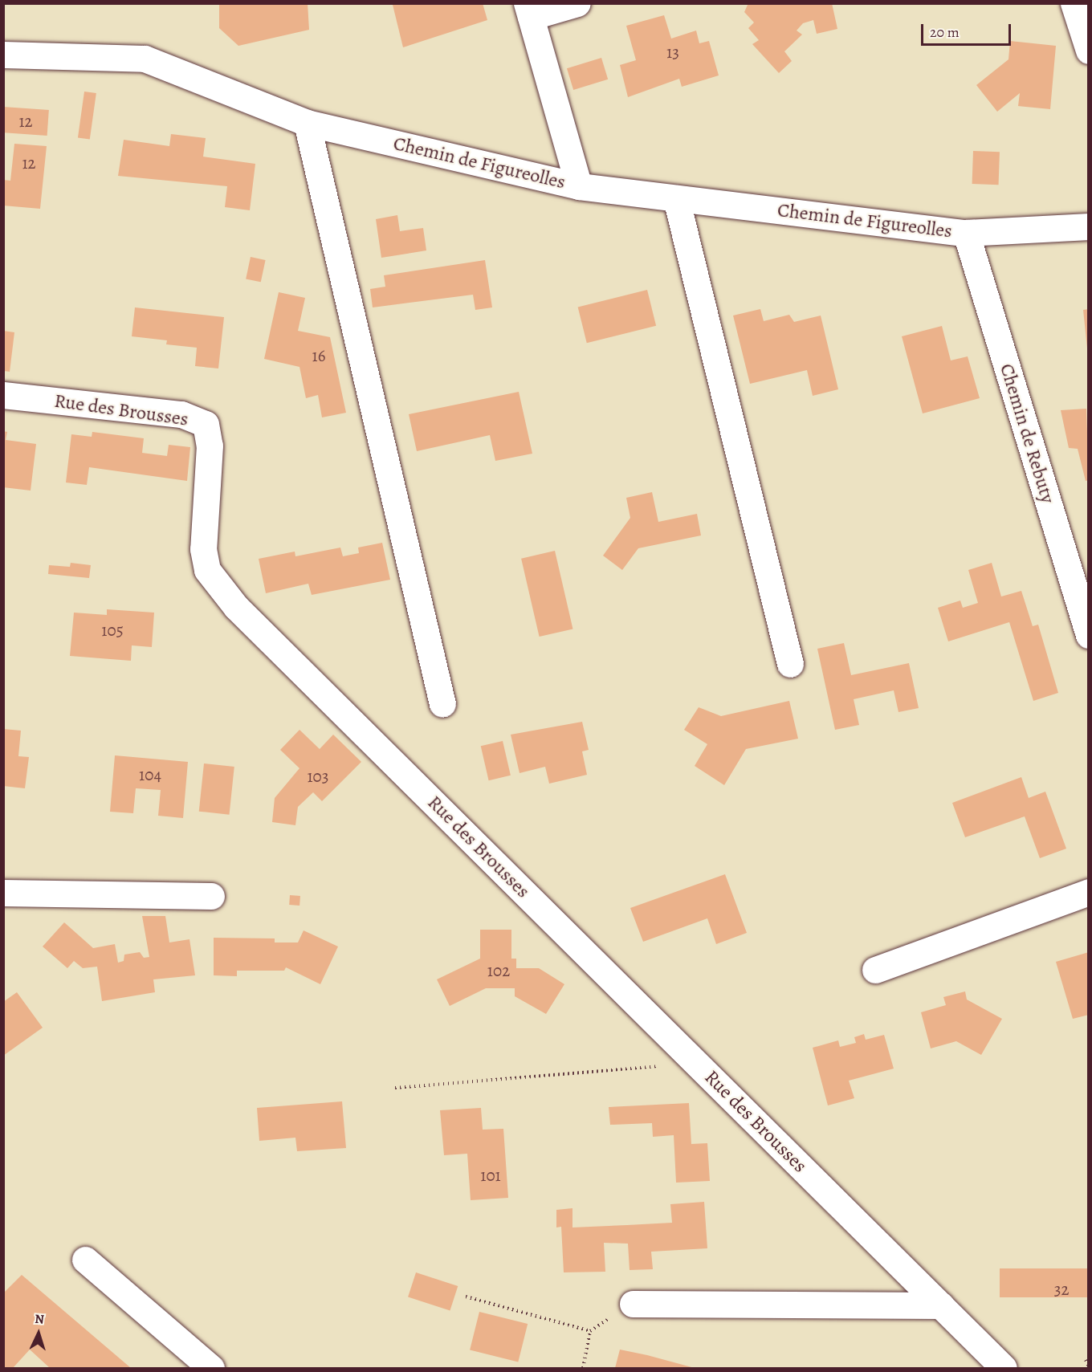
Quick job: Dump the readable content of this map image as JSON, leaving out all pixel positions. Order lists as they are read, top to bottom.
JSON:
{
  "streets": {
    "street": ["Chemin de Figureolles", "Rue des Brousses", "Chemin de Rebuty"]
  },
  "crossings": [
    ["Chemin de Figureolles", "Chemin de Rebuty"]
  ],
  "house_numbers": [
    "13",
    "12",
    "12",
    "16",
    "105",
    "104",
    "103",
    "102",
    "101",
    "32"
  ],
  "scale_bar": "20 m",
  "north": "top"
}
